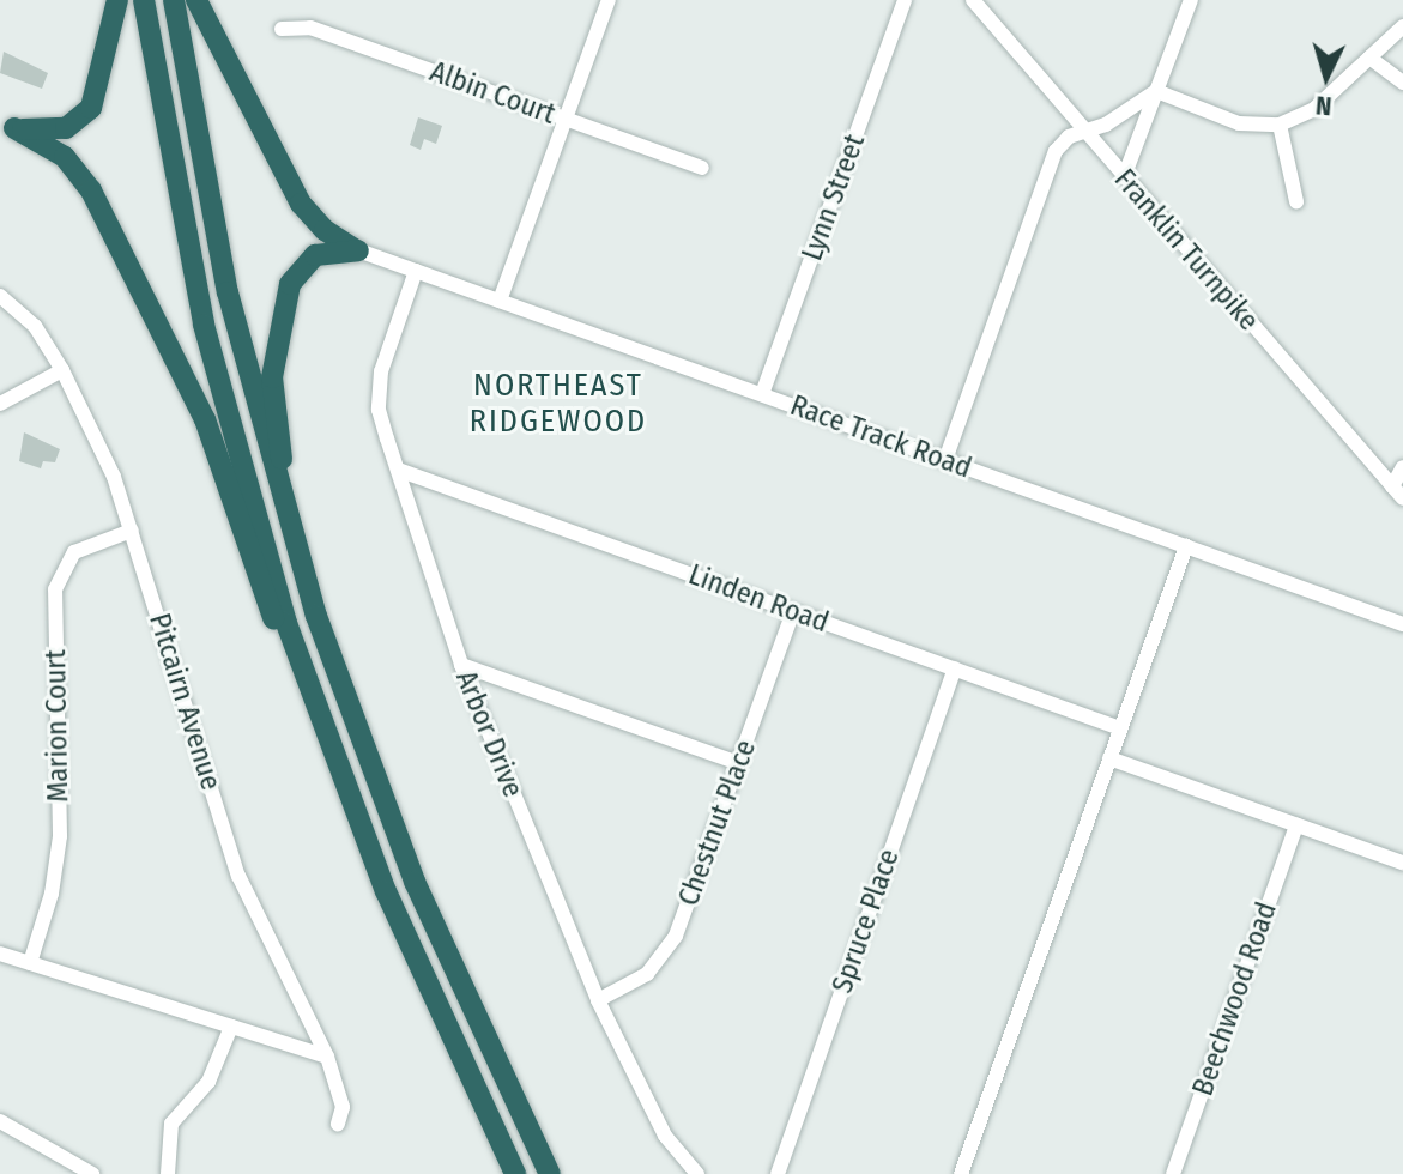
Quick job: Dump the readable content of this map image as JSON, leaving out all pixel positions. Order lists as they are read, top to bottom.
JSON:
{
  "streets": {
    "street": [
      "Albin Court",
      "Lynn Street",
      "Franklin Turnpike",
      "Race Track Road",
      "Linden Road",
      "Pitcairn Avenue",
      "Marion Court",
      "Arbor Drive",
      "Chestnut Place",
      "Spruce Place",
      "Beechwood Road"
    ]
  },
  "crossings": [
    ["Lynn Street", "Race Track Road"],
    ["Race Track Road", "Arbor Drive"],
    ["Linden Road", "Arbor Drive"],
    ["Linden Road", "Chestnut Place"],
    ["Linden Road", "Spruce Place"],
    ["Pitcairn Avenue", "Marion Court"],
    ["Arbor Drive", "Chestnut Place"]
  ],
  "districts": ["NORTHEAST RIDGEWOOD"],
  "north": "bottom"
}
